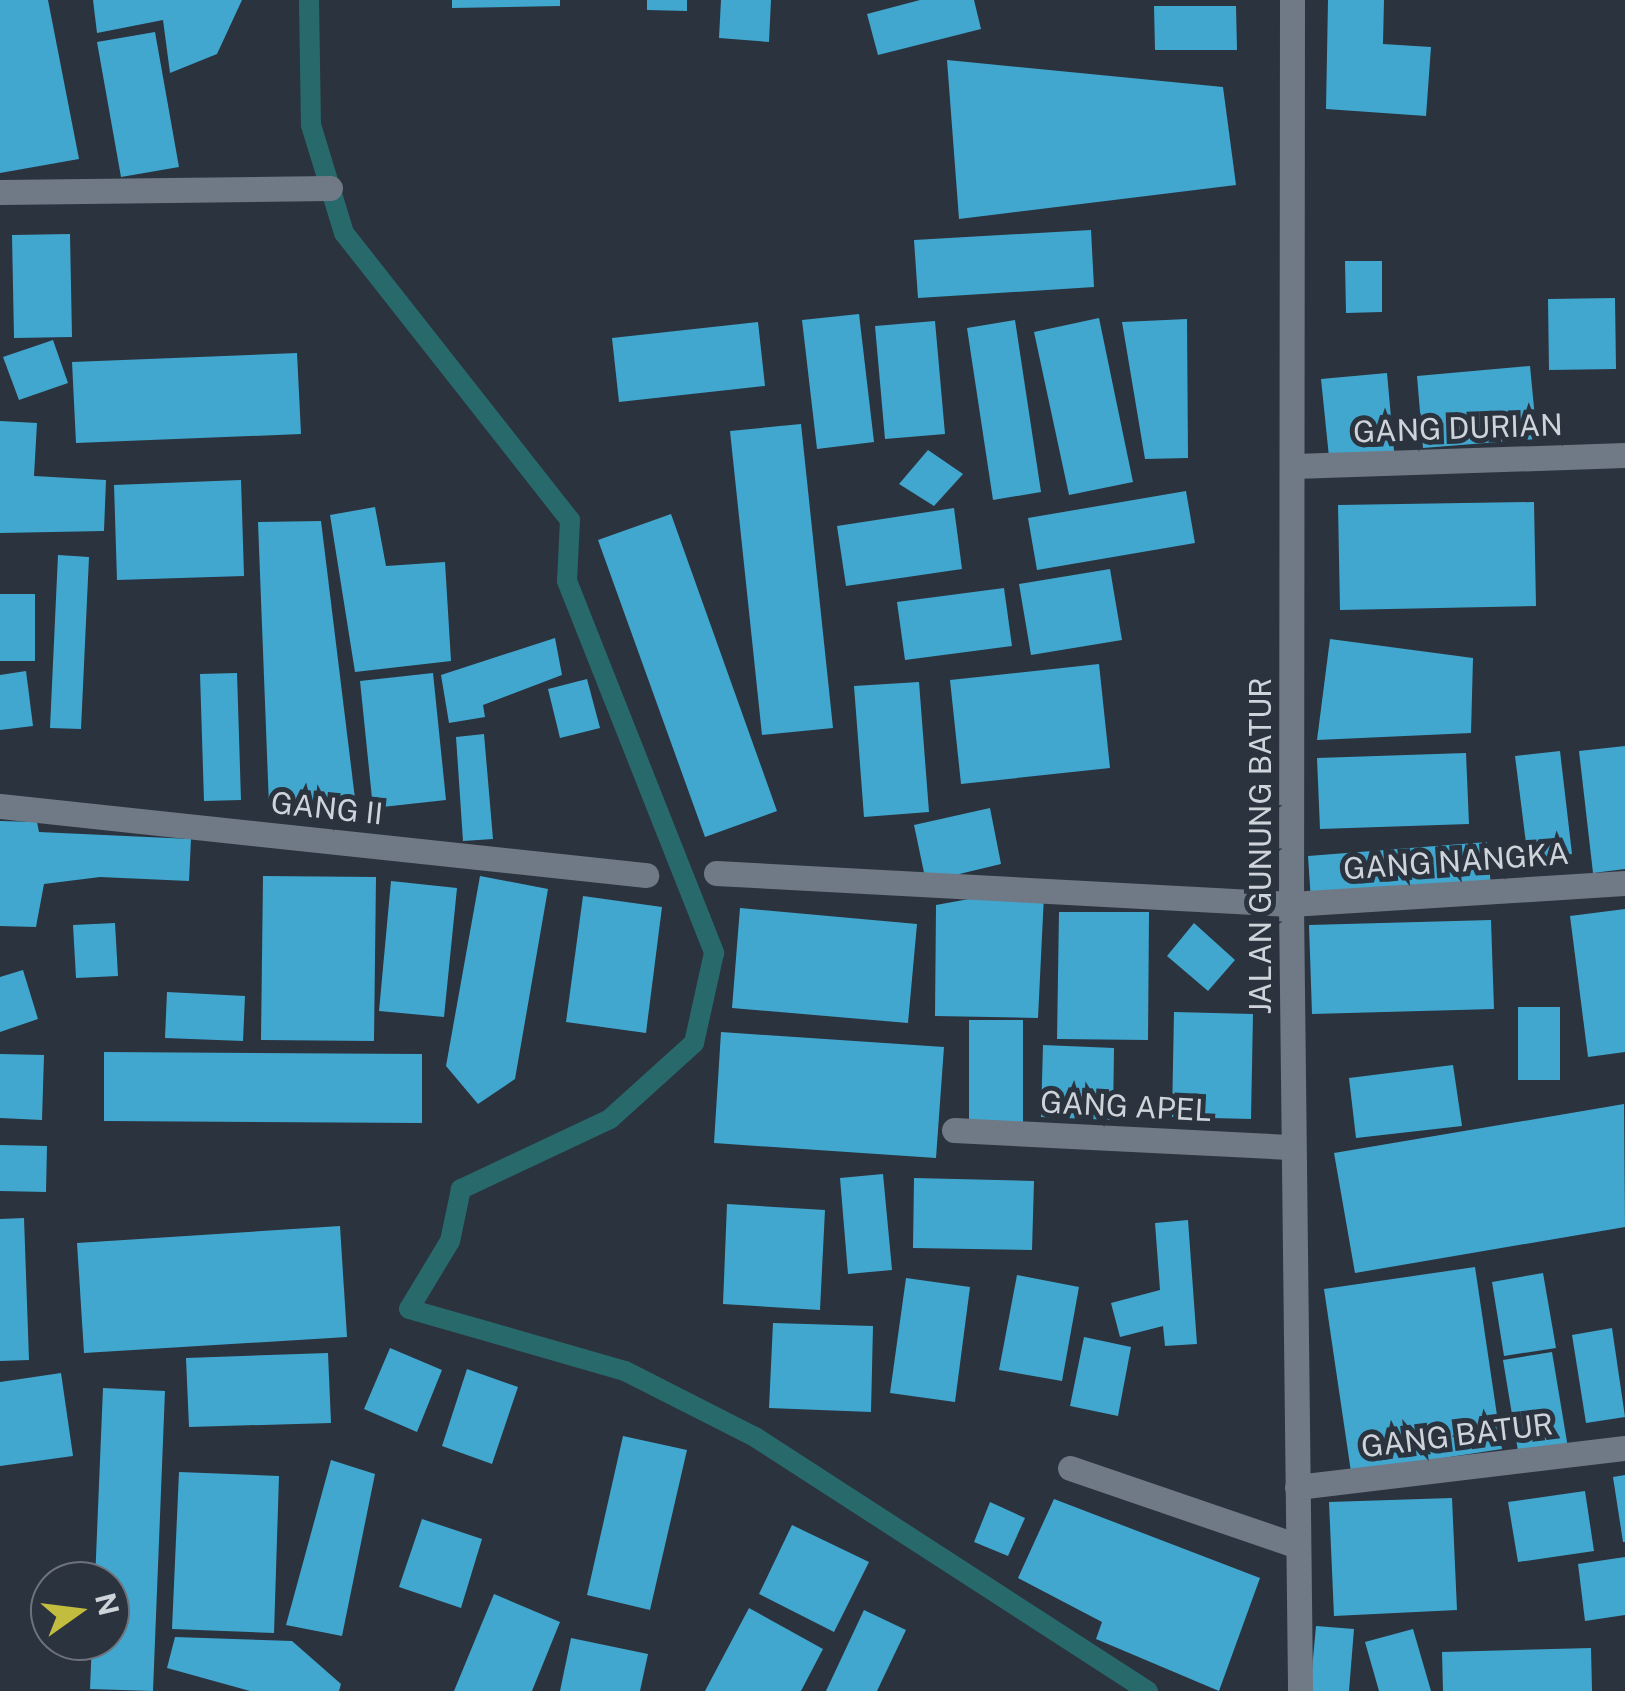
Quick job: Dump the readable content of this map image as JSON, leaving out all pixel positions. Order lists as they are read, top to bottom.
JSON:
{
  "streets": {
    "street": [
      "GANG DURIAN",
      "GANG II",
      "JALAN GUNUNG BATUR",
      "GANG NANGKA",
      "GANG APEL",
      "GANG BATUR"
    ]
  },
  "crossings": [
    ["GANG DURIAN", "JALAN GUNUNG BATUR"],
    ["JALAN GUNUNG BATUR", "GANG NANGKA"],
    ["JALAN GUNUNG BATUR", "GANG APEL"],
    ["JALAN GUNUNG BATUR", "GANG BATUR"]
  ],
  "north": "right"
}
